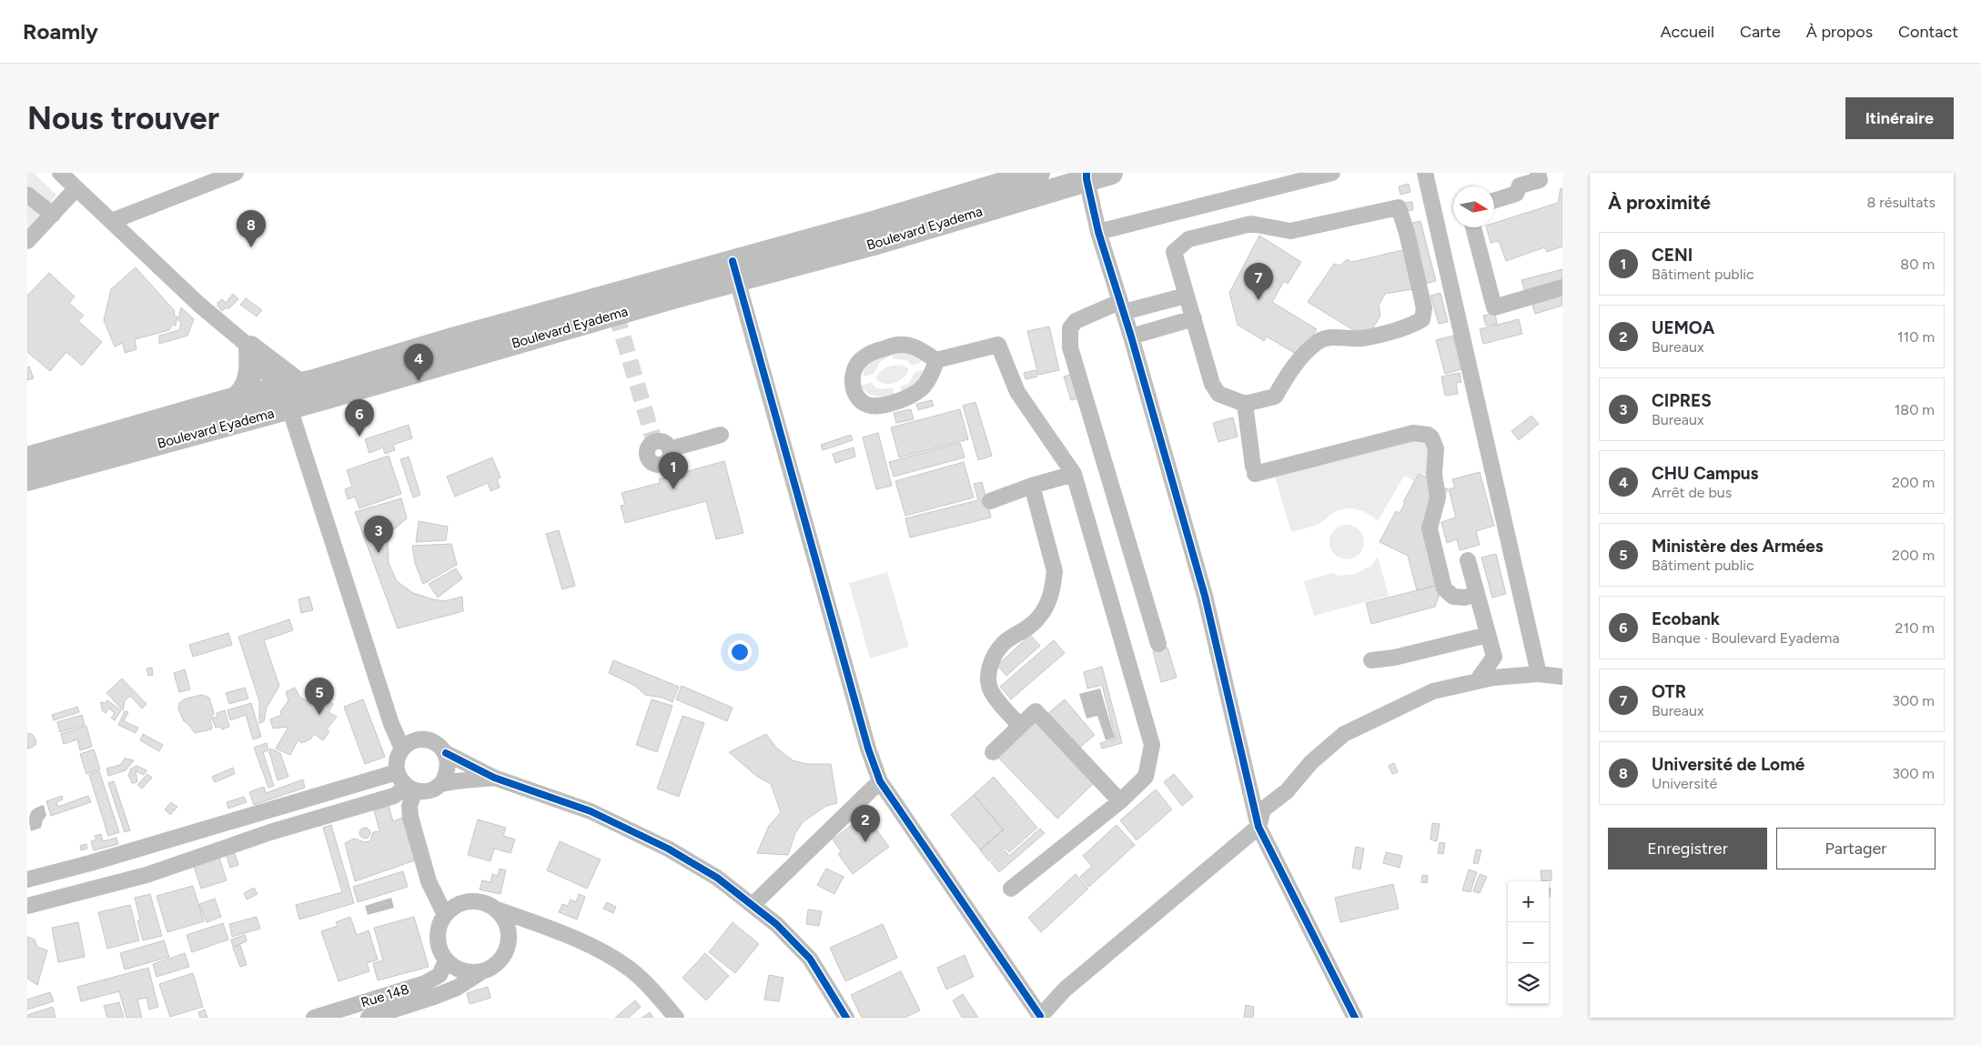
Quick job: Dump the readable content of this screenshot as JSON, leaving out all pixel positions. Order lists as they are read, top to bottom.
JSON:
{
  "streets": {
    "highway": ["Boulevard Eyadema"],
    "street": ["Rue 148"]
  },
  "north": "right",
  "page": {
    "header": "Roamly",
    "nav": [
      "Accueil",
      "Carte",
      "À propos",
      "Contact"
    ],
    "buttons": [
      "Itinéraire",
      ["Enregistrer", "Partager"]
    ],
    "title": "Nous trouver",
    "heading": ["À proximité", "8 résultats"],
    "pins": [
      "8",
      "7",
      "4",
      "6",
      "1",
      "3",
      "5",
      "2"
    ],
    "list": [
      {
        "mark": "1",
        "name": "CENI",
        "note": "Bâtiment public",
        "value": "80 m"
      },
      {
        "mark": "2",
        "name": "UEMOA",
        "note": "Bureaux",
        "value": "110 m"
      },
      {
        "mark": "3",
        "name": "CIPRES",
        "note": "Bureaux",
        "value": "180 m"
      },
      {
        "mark": "4",
        "name": "CHU Campus",
        "note": "Arrêt de bus",
        "value": "200 m"
      },
      {
        "mark": "5",
        "name": "Ministère des Armées",
        "note": "Bâtiment public",
        "value": "200 m"
      },
      {
        "mark": "6",
        "name": "Ecobank",
        "note": "Banque · Boulevard Eyadema",
        "value": "210 m"
      },
      {
        "mark": "7",
        "name": "OTR",
        "note": "Bureaux",
        "value": "300 m"
      },
      {
        "mark": "8",
        "name": "Université de Lomé",
        "note": "Université",
        "value": "300 m"
      }
    ],
    "map_buttons": ["+", "−"]
  }
}
